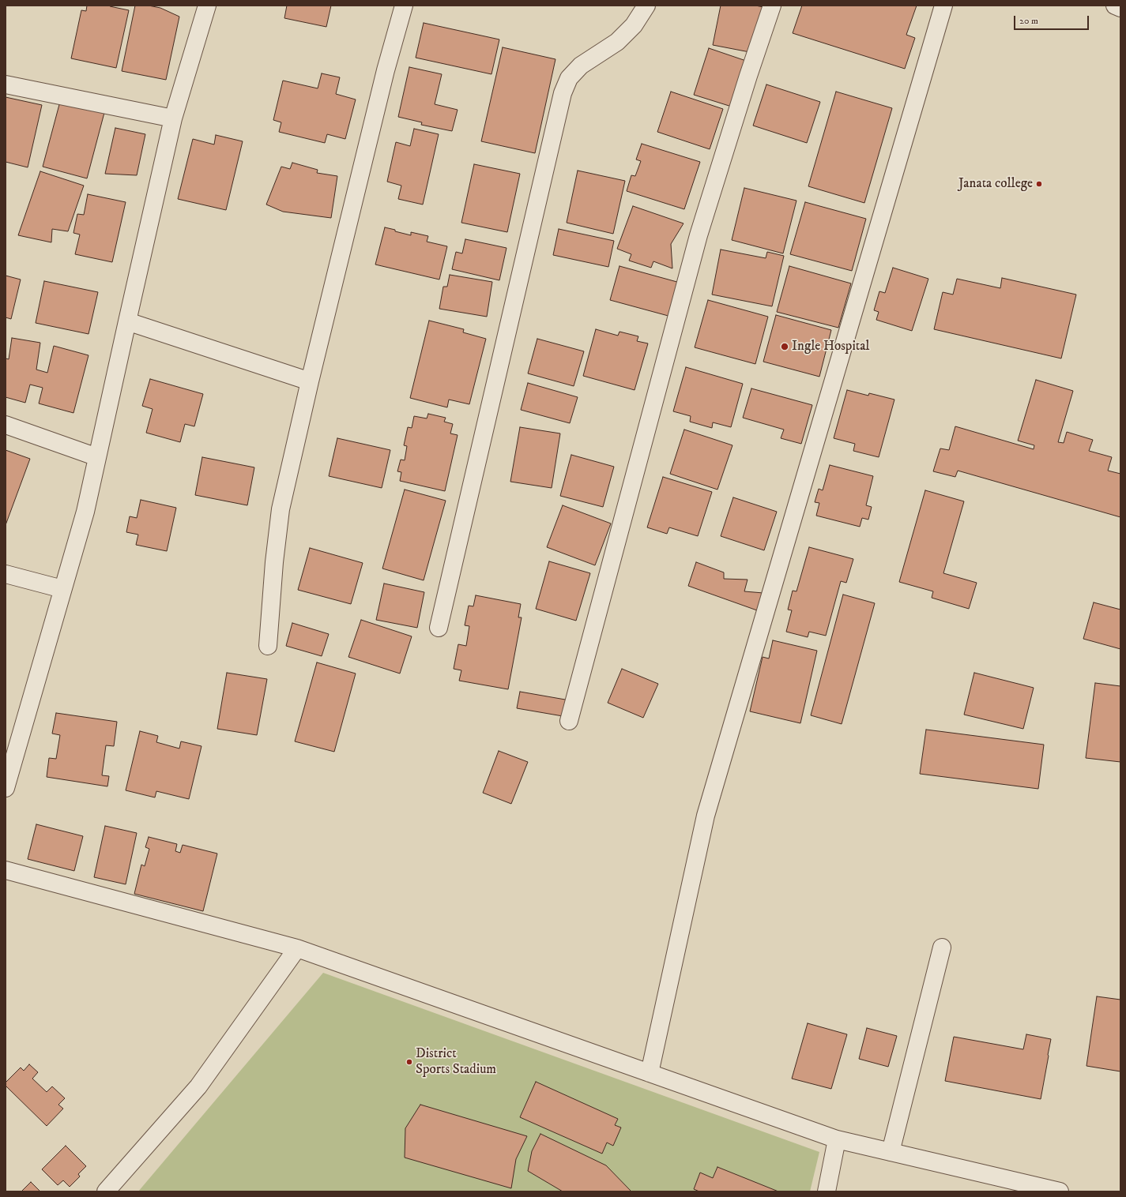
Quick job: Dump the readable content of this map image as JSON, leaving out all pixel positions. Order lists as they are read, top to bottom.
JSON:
{
  "places": ["Janata college", "Ingle Hospital", "District Sports Stadium"],
  "scale_bar": "20 m"
}
